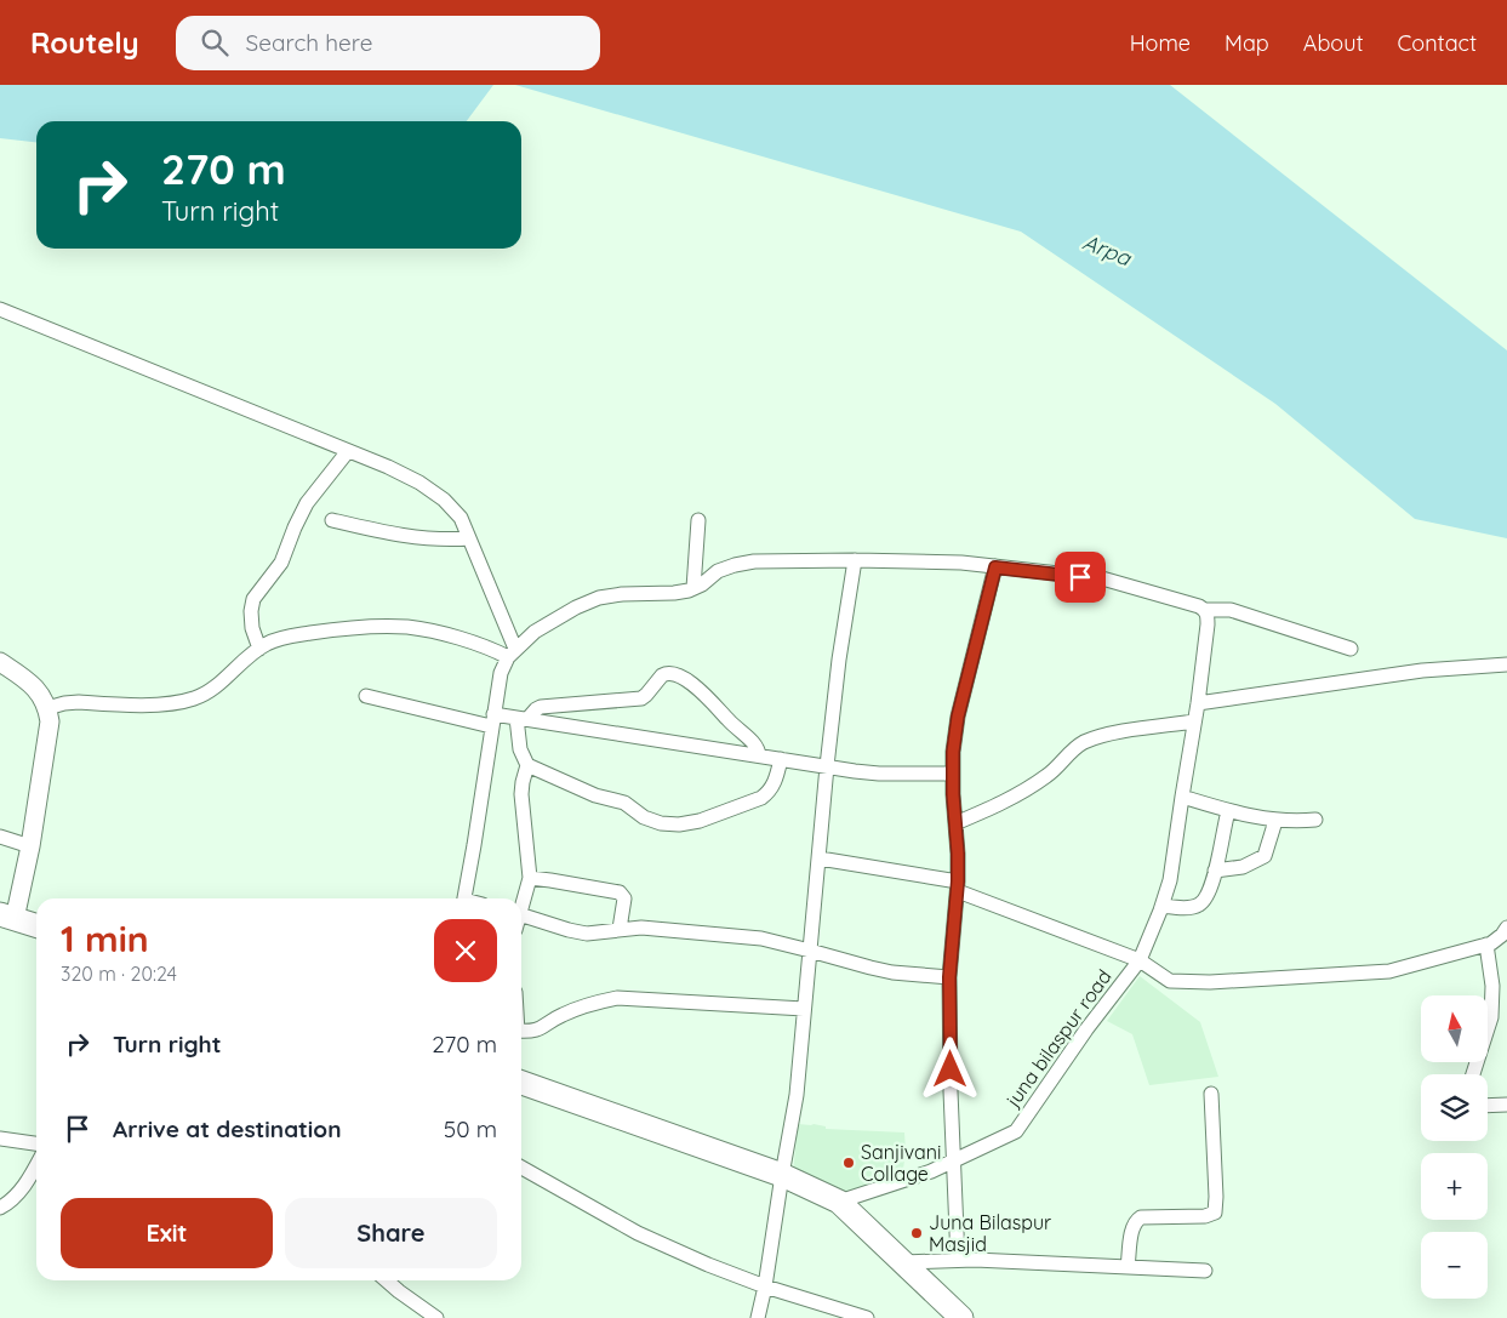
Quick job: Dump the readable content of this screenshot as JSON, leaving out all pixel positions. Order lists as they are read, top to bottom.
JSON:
{
  "streets": {
    "street": ["juna bilaspur road"]
  },
  "water": ["Arpa"],
  "places": ["Sanjivani Collage", "Juna Bilaspur Masjid"],
  "north": "top",
  "page": {
    "header": "Routely",
    "search": "Search here",
    "nav": [
      "Home",
      "Map",
      "About",
      "Contact"
    ],
    "turn": ["270 m", "Turn right"],
    "heading": ["1 min", "320 m · 20:24"],
    "map_buttons": ["+", "−"],
    "list": [
      {
        "name": "Turn right",
        "value": "270 m"
      },
      {
        "name": "Arrive at destination",
        "value": "50 m"
      }
    ],
    "buttons": ["Exit", "Share"]
  }
}
